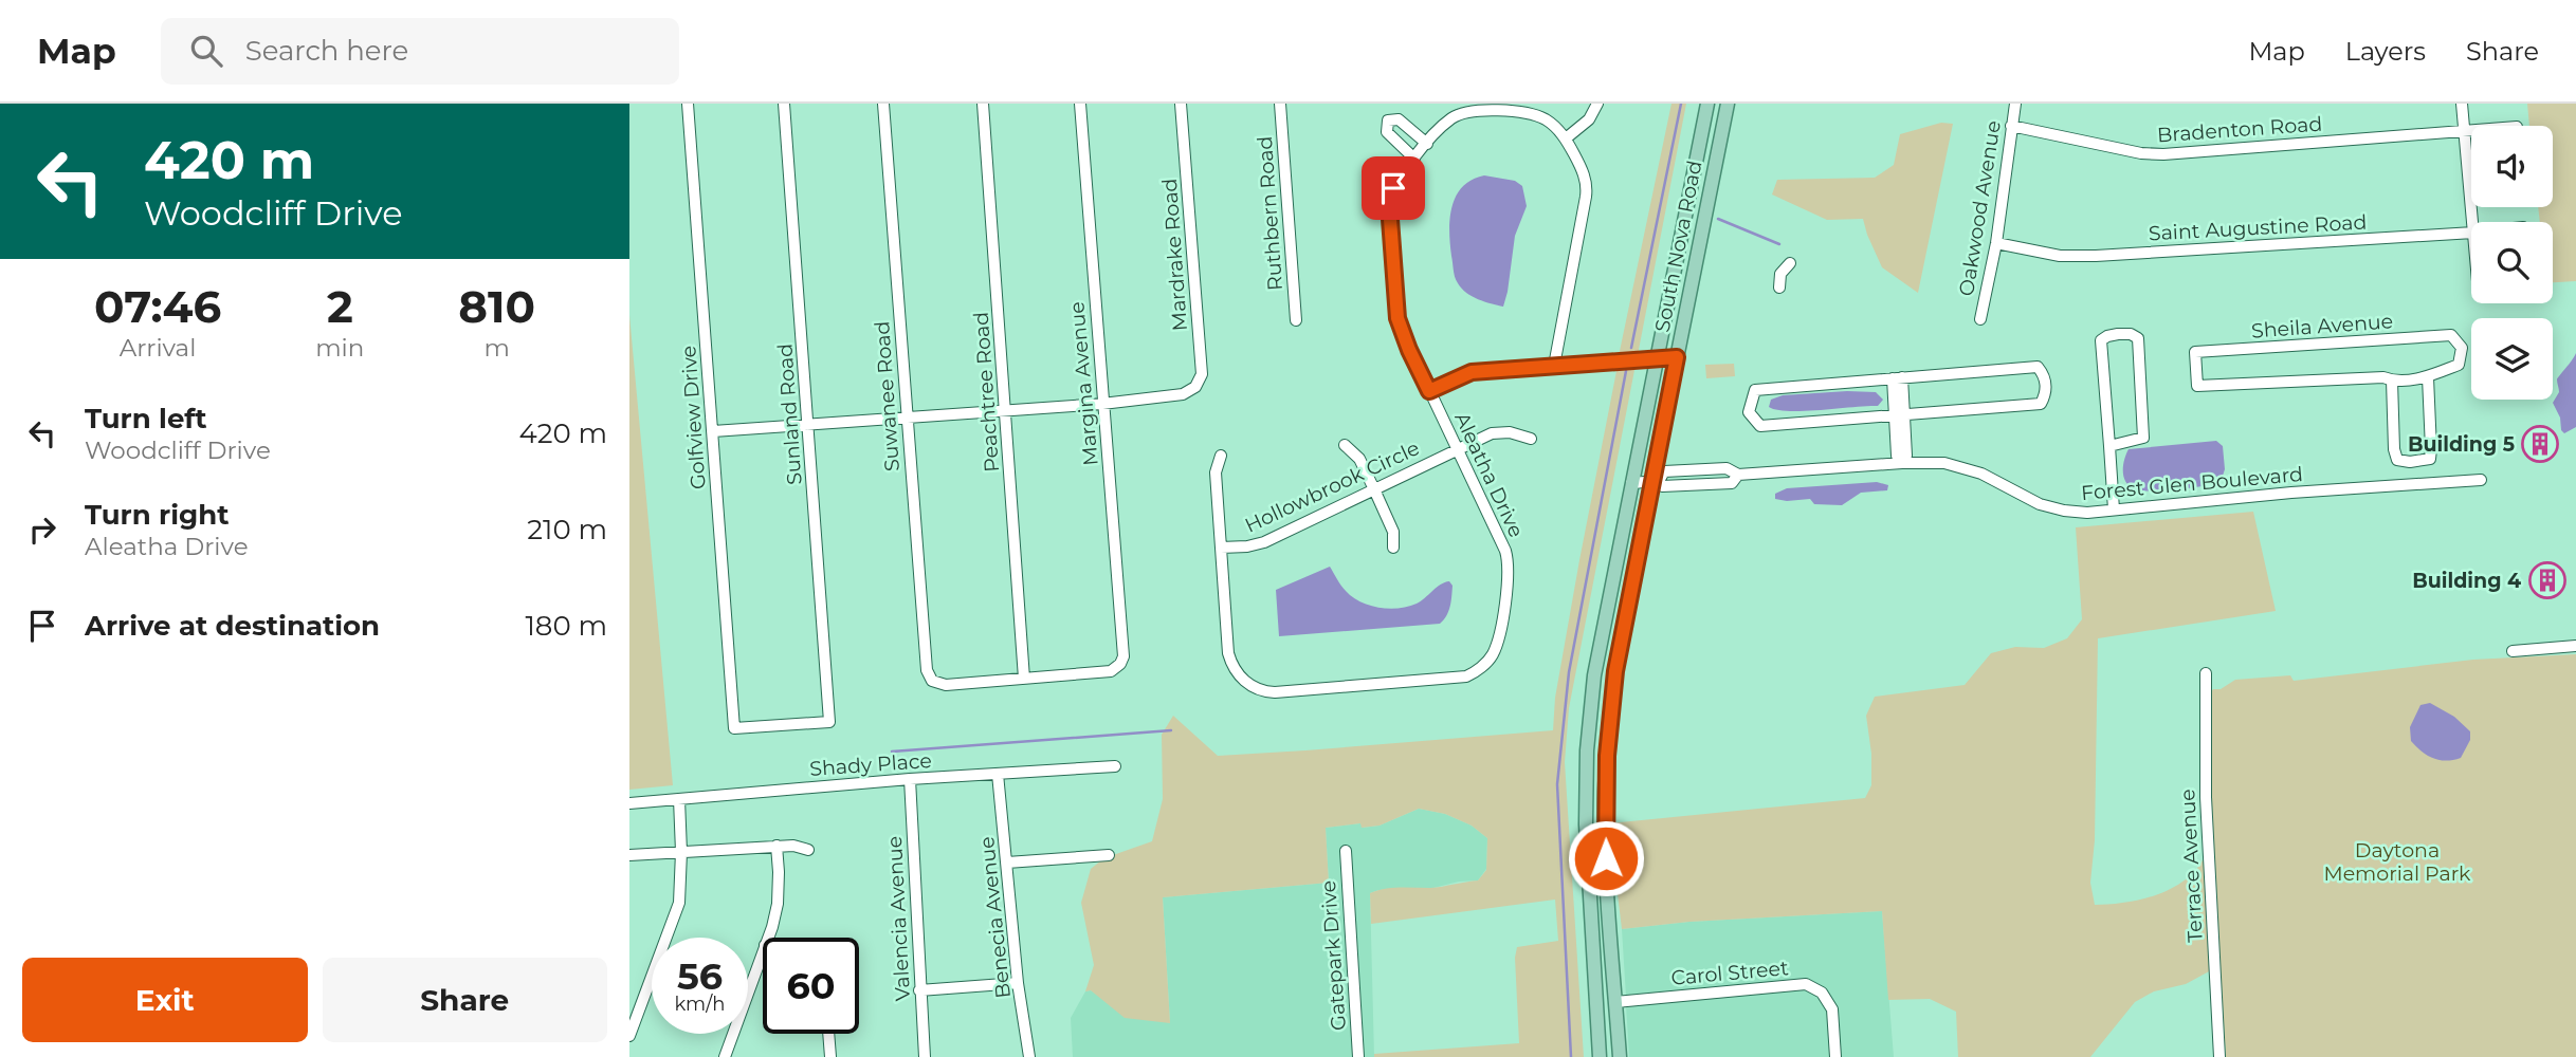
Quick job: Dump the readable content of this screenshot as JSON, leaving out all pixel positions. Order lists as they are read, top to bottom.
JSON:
{
  "streets": {
    "main road": ["South Nova Road"],
    "street": [
      "Bradenton Road",
      "Oakwood Avenue",
      "Ruthbern Road",
      "Saint Augustine Road",
      "Mardrake Road",
      "Sheila Avenue",
      "Margina Avenue",
      "Peachtree Road",
      "Suwanee Road",
      "Sunland Road",
      "Golfview Drive",
      "Aleatha Drive",
      "Forest Glen Boulevard",
      "Hollowbrook Circle",
      "Shady Place",
      "Terrace Avenue",
      "Benecia Avenue",
      "Valencia Avenue",
      "Gatepark Drive",
      "Carol Street"
    ]
  },
  "crossings": [
    ["Bradenton Road", "Oakwood Avenue"],
    ["Oakwood Avenue", "Saint Augustine Road"],
    ["South Nova Road", "Forest Glen Boulevard"],
    ["South Nova Road", "Carol Street"],
    ["Mardrake Road", "Margina Avenue"],
    ["Margina Avenue", "Peachtree Road"],
    ["Margina Avenue", "Suwanee Road"],
    ["Peachtree Road", "Suwanee Road"],
    ["Sunland Road", "Golfview Drive"],
    ["Aleatha Drive", "Hollowbrook Circle"],
    ["Shady Place", "Benecia Avenue"],
    ["Shady Place", "Valencia Avenue"]
  ],
  "parks": ["Daytona Memorial Park"],
  "places": {
    "building": ["Building 5", "Building 4"]
  },
  "page": {
    "header": "Map",
    "search": "Search here",
    "nav": ["Map", "Layers", "Share"],
    "turn": ["420 m", "Woodcliff Drive"],
    "eta": [
      "07:46",
      "Arrival",
      "2",
      "min",
      "810",
      "m"
    ],
    "list": [
      {
        "name": "Turn left",
        "note": "Woodcliff Drive",
        "value": "420 m"
      },
      {
        "name": "Turn right",
        "note": "Aleatha Drive",
        "value": "210 m"
      },
      {
        "name": "Arrive at destination",
        "value": "180 m"
      }
    ],
    "speed": "56 km/h",
    "limit": "60",
    "buttons": ["Exit", "Share"]
  }
}
